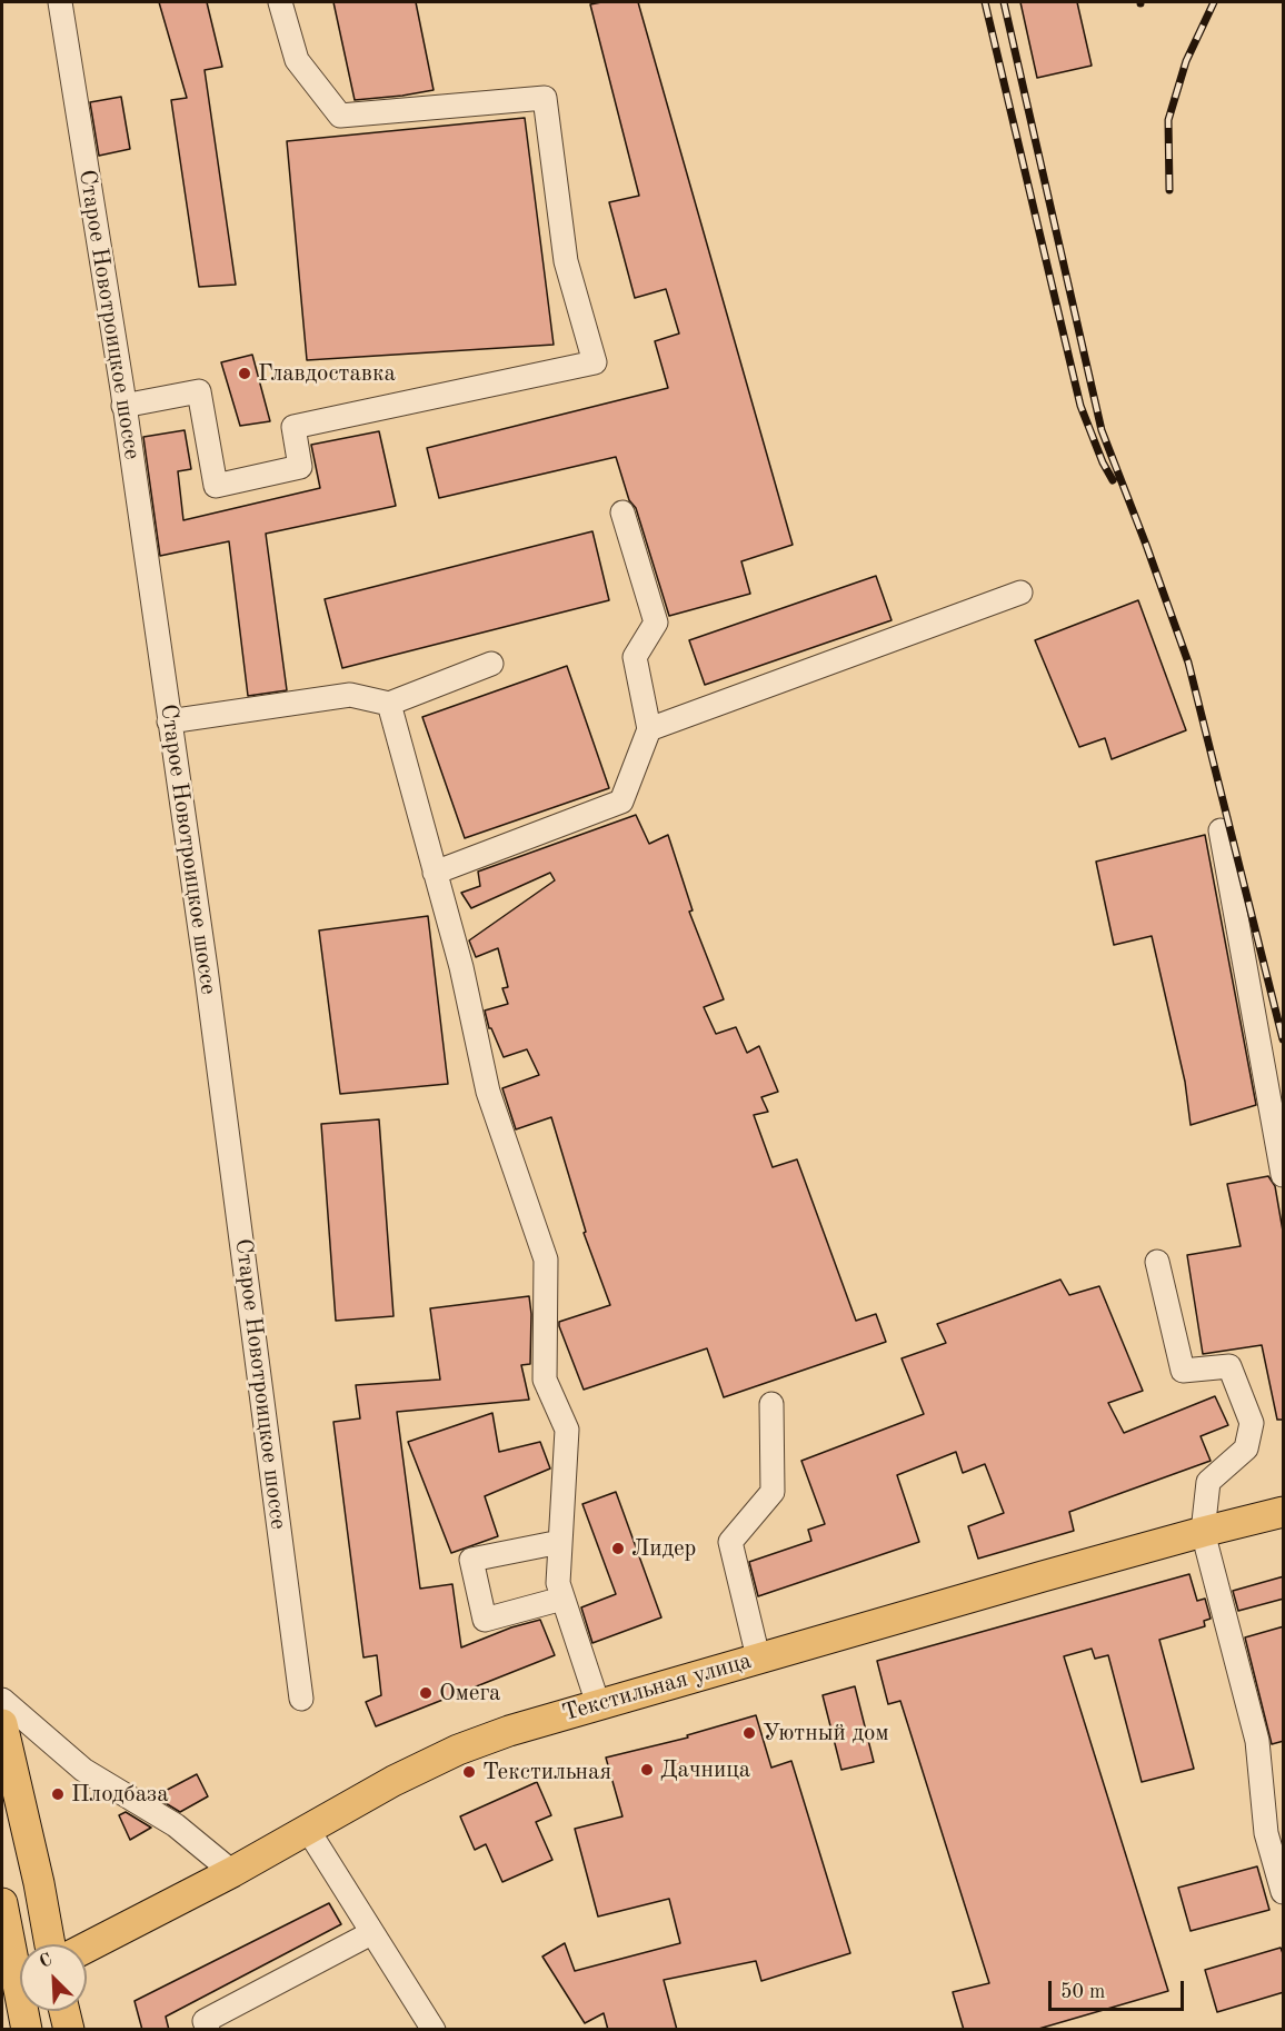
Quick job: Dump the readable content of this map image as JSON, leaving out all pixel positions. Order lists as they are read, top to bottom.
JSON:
{
  "streets": {
    "main road": ["Текстильная улица"],
    "street": ["Старое Новотроицкое шоссе"]
  },
  "places": [
    "Главдоставка",
    "Лидер",
    "Омега",
    "Уютный дом",
    "Дачница",
    "Текстильная",
    "Плодбаза"
  ],
  "scale_bar": "50 m",
  "north": "top left"
}
